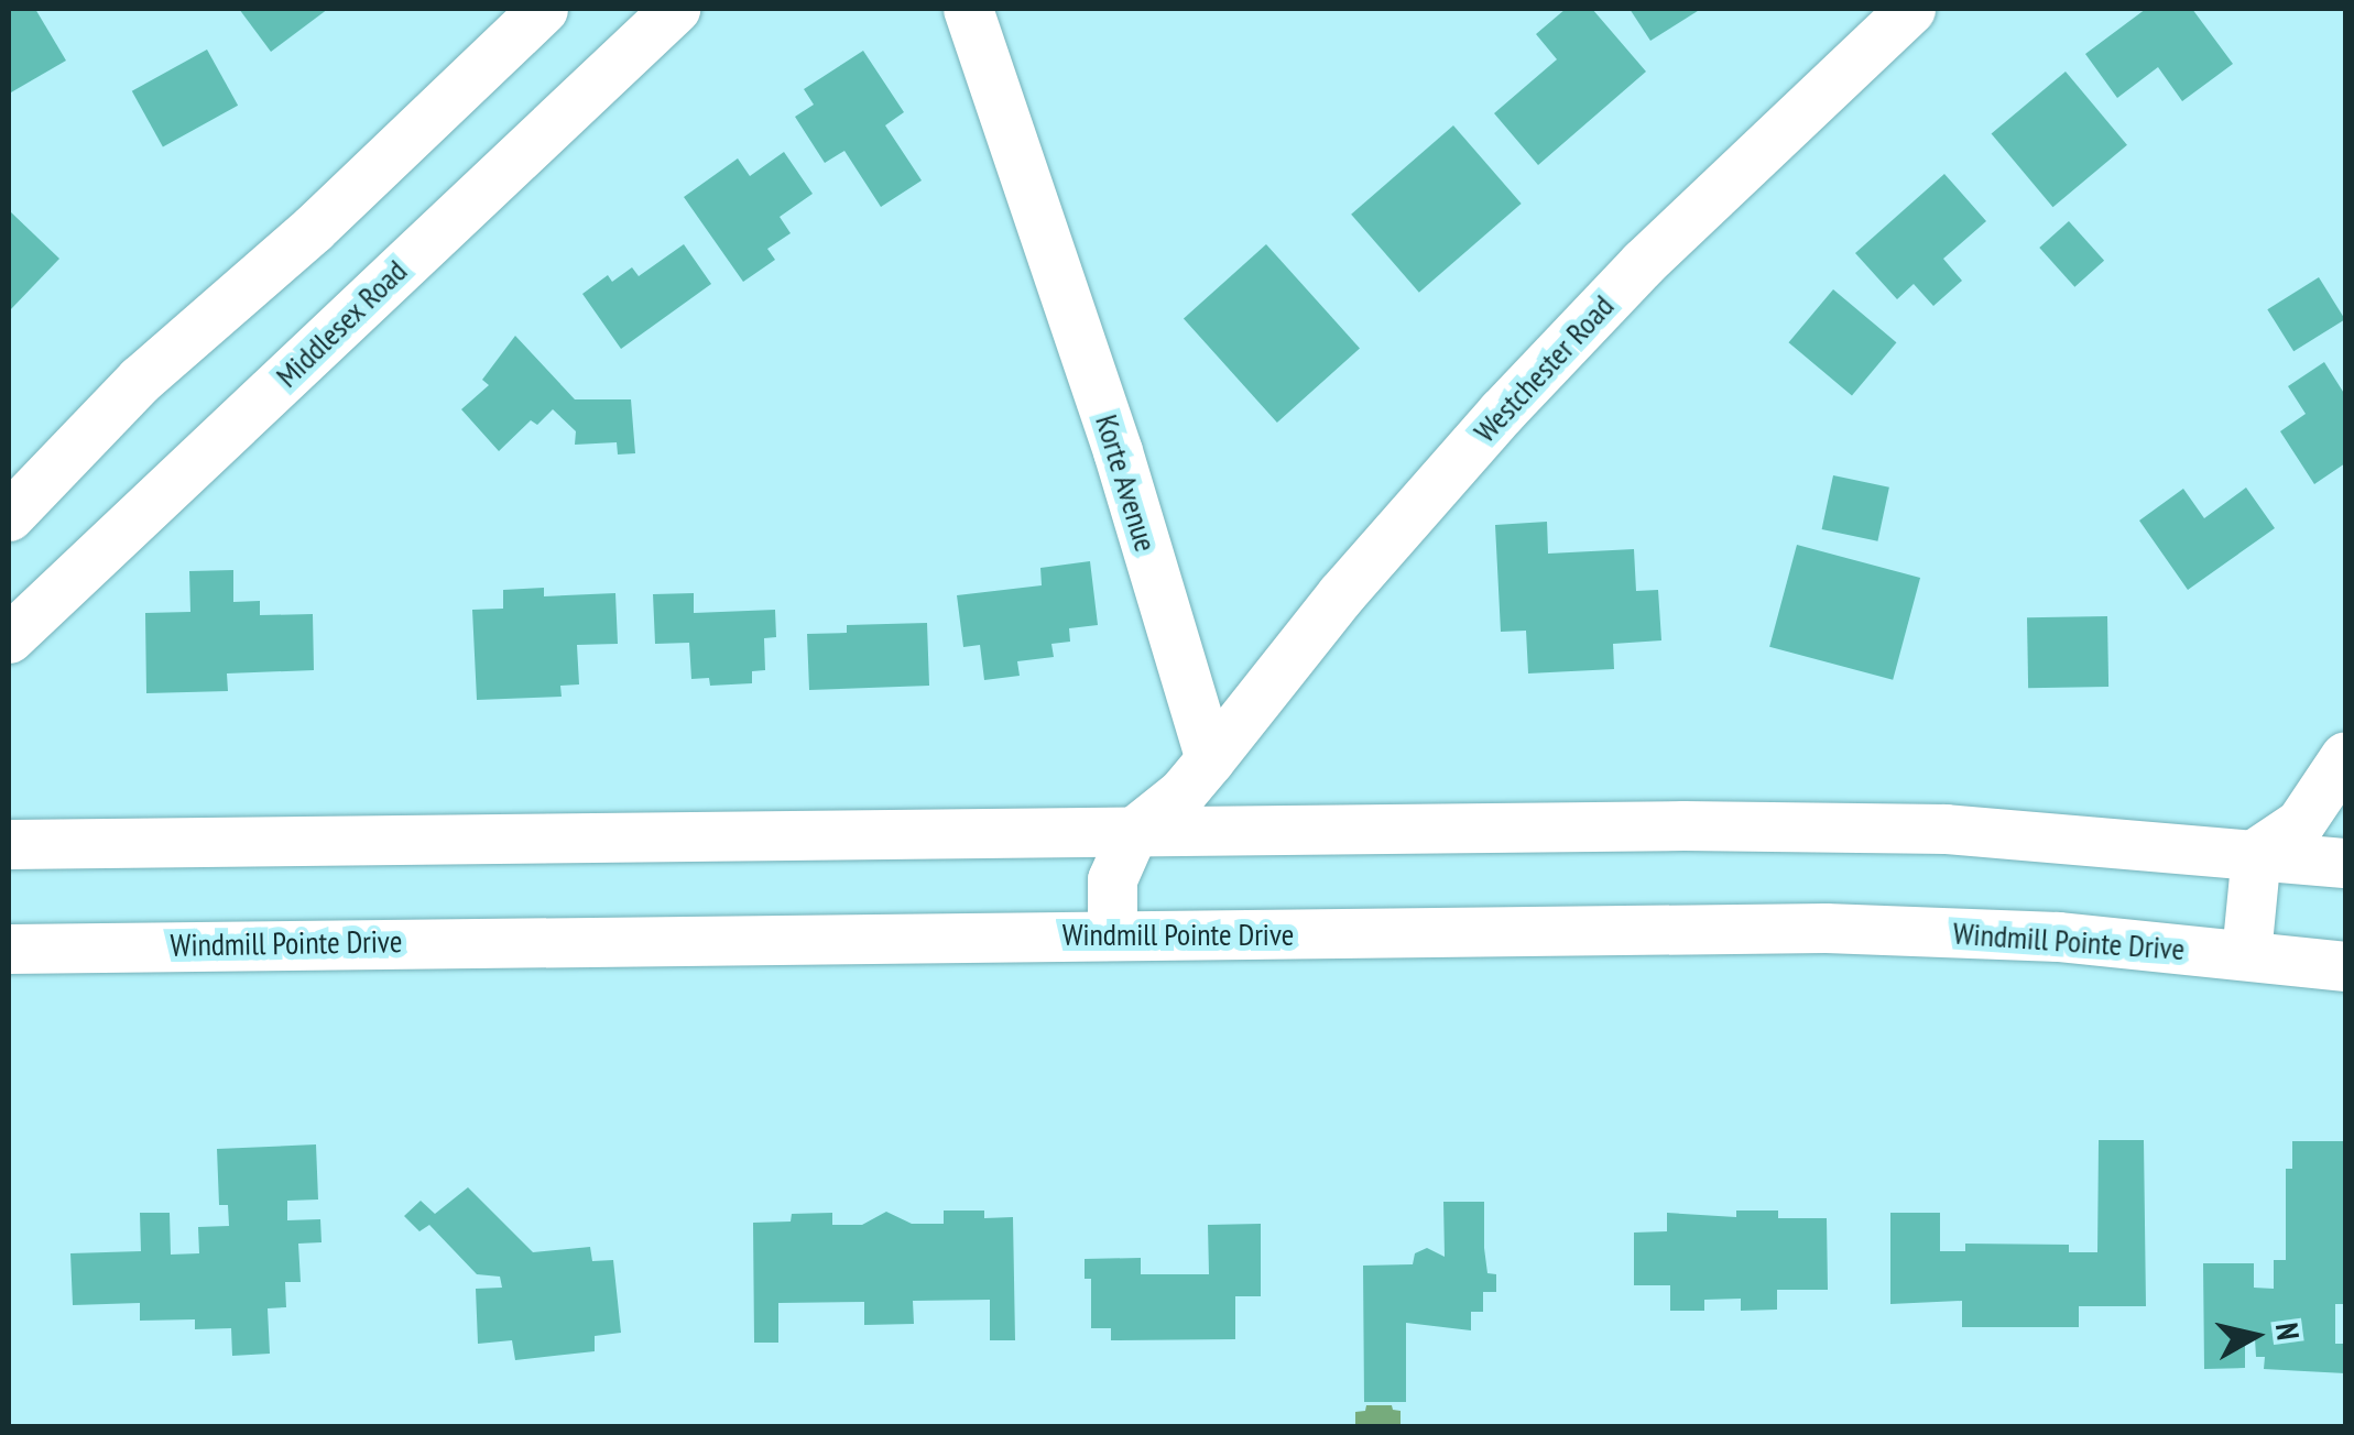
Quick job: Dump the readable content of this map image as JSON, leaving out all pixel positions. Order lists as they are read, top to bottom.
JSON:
{
  "streets": {
    "street": [
      "Middlesex Road",
      "Westchester Road",
      "Korte Avenue",
      "Windmill Pointe Drive"
    ]
  },
  "crossings": [
    ["Westchester Road", "Korte Avenue"]
  ],
  "north": "right"
}
